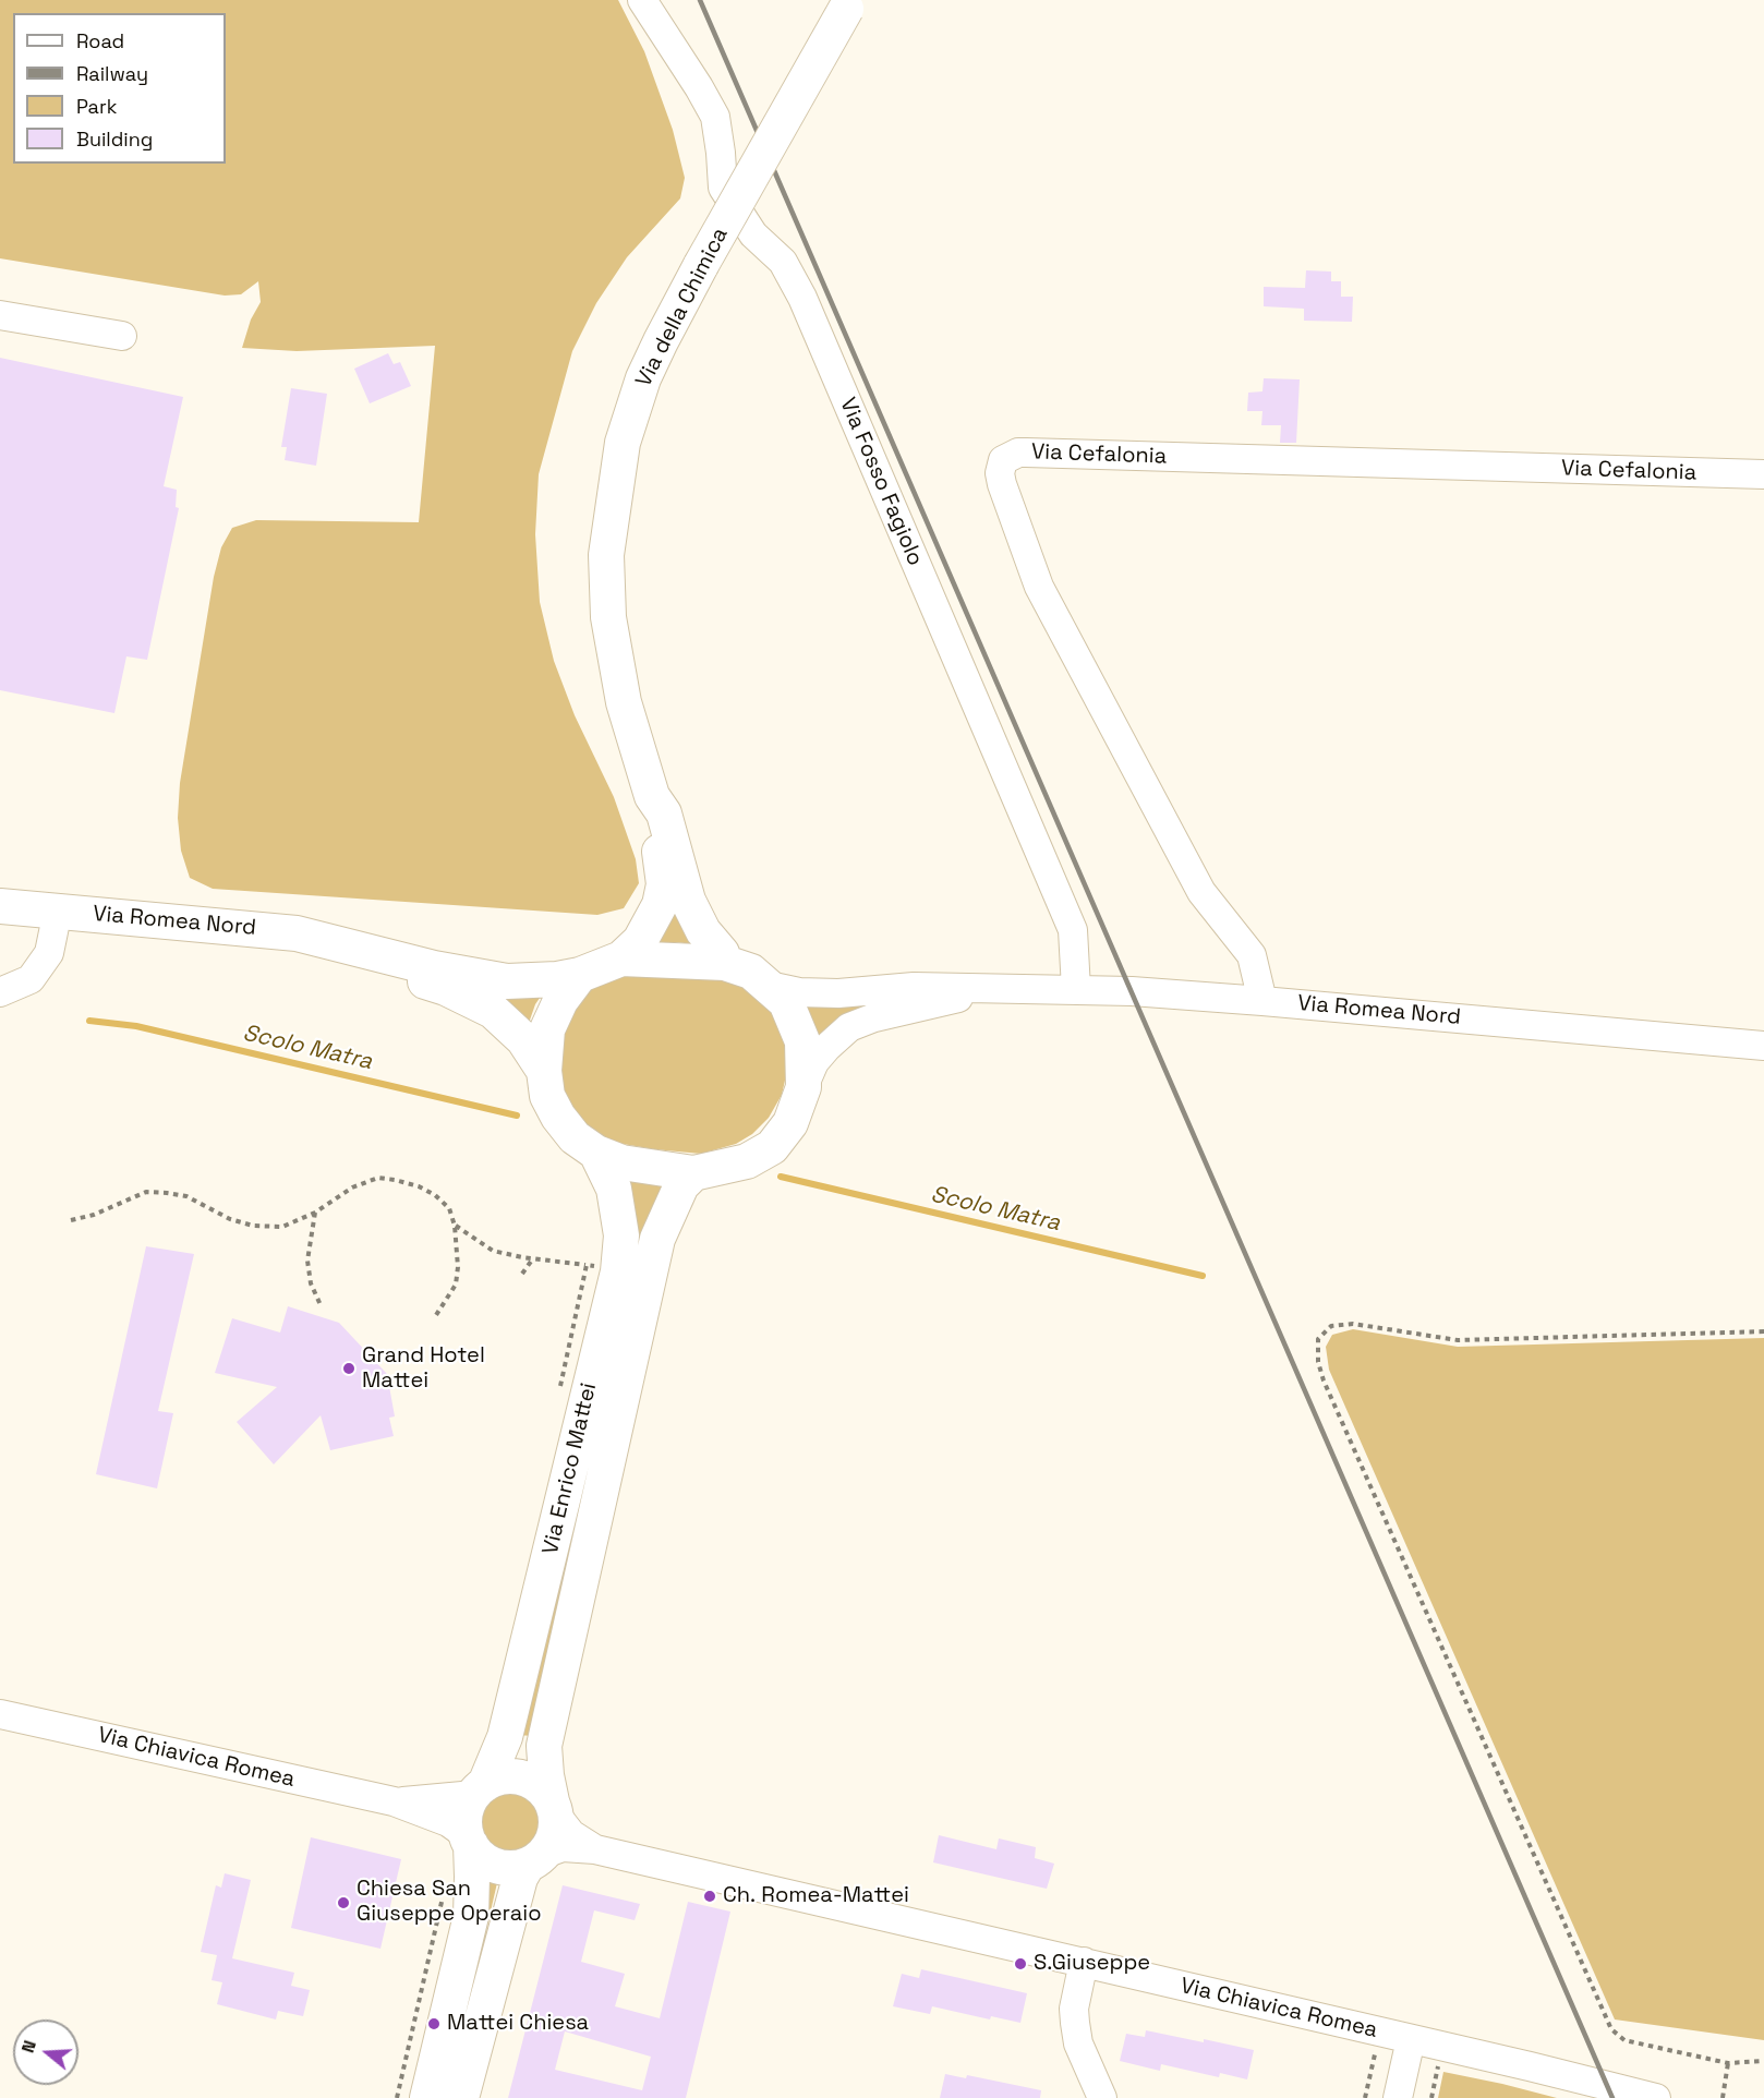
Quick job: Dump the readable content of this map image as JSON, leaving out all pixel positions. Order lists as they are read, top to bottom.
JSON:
{
  "streets": {
    "main road": ["Via della Chimica", "Via Romea Nord", "Via Enrico Mattei"],
    "street": ["Via Cefalonia", "Via Fosso Fagiolo", "Via Chiavica Romea"]
  },
  "crossings": [
    ["Via della Chimica", "Via Romea Nord"],
    ["Via Cefalonia", "Via Romea Nord"],
    ["Via Fosso Fagiolo", "Via Romea Nord"],
    ["Via Enrico Mattei", "Via Chiavica Romea"]
  ],
  "water": ["Scolo Matra"],
  "places": [
    "Grand Hotel Mattei",
    "Ch. Romea-Mattei",
    "Chiesa San Giuseppe Operaio",
    "S.Giuseppe",
    "Mattei Chiesa"
  ],
  "legend": [
    "Road",
    "Railway",
    "Park",
    "Building"
  ],
  "north": "left"
}
